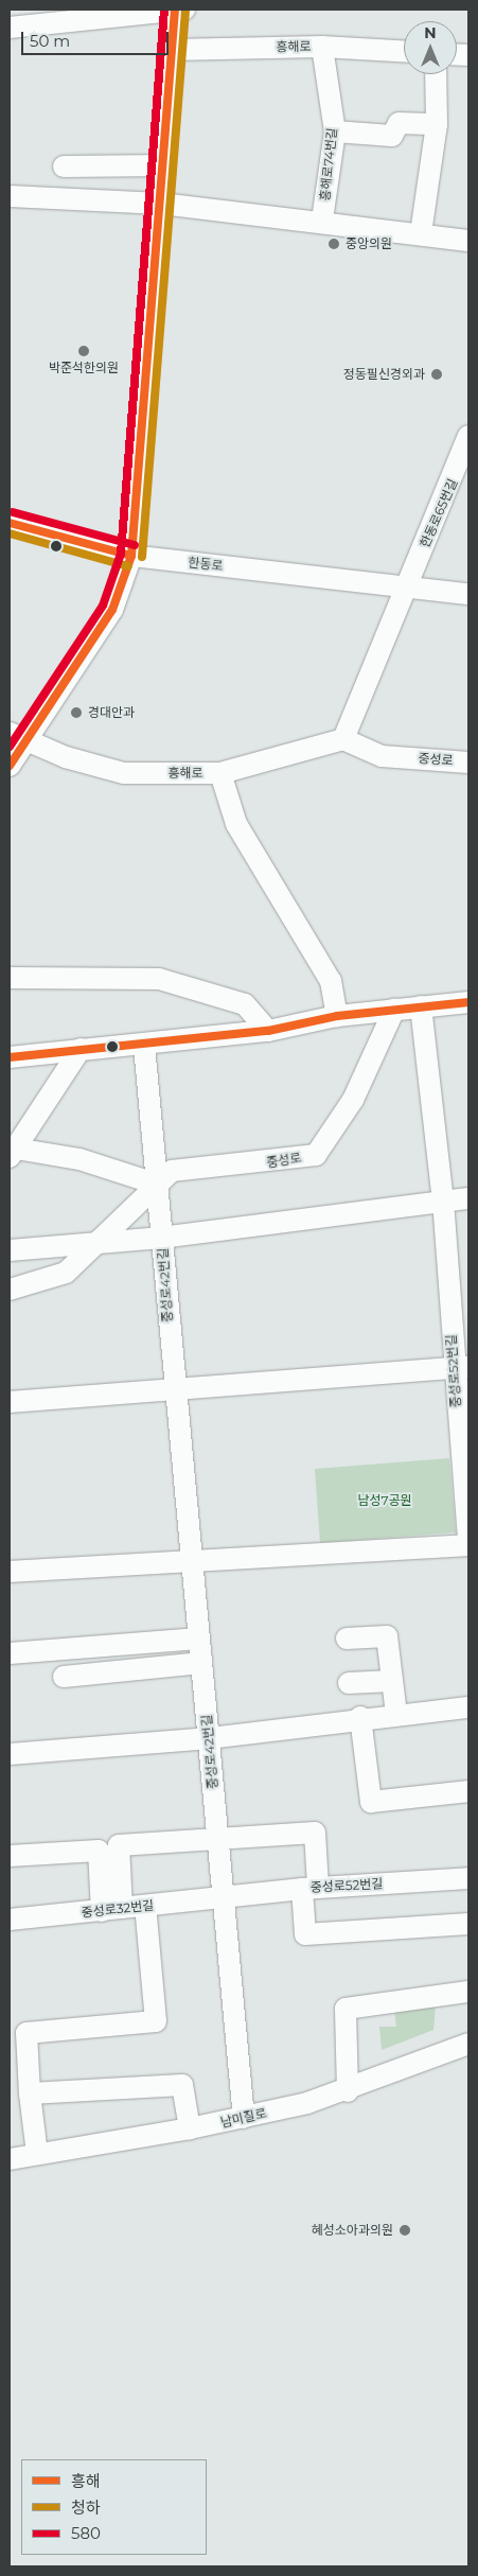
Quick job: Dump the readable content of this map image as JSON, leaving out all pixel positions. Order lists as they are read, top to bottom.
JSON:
{
  "streets": {
    "street": [
      "흥해로",
      "흥해로74번길",
      "한동로65번길",
      "한동로",
      "중성로",
      "중성로42번길",
      "중성로52번길",
      "중성로32번길",
      "남미질로"
    ]
  },
  "crossings": [
    ["흥해로", "흥해로74번길"],
    ["흥해로", "중성로"],
    ["한동로65번길", "한동로"],
    ["중성로", "중성로42번길"],
    ["중성로42번길", "중성로52번길"],
    ["중성로42번길", "중성로32번길"],
    ["중성로42번길", "남미질로"],
    ["중성로52번길", "중성로32번길"]
  ],
  "parks": ["남성7공원"],
  "places": [
    "중앙의원",
    "박준석한의원",
    "정동필신경외과",
    "경대안과",
    "혜성소아과의원"
  ],
  "lines": ["transit line 흥해", "transit line 580", "transit line 청하"],
  "legend": ["흥해", "청하", "580"],
  "scale_bar": "50 m",
  "north": "top"
}
